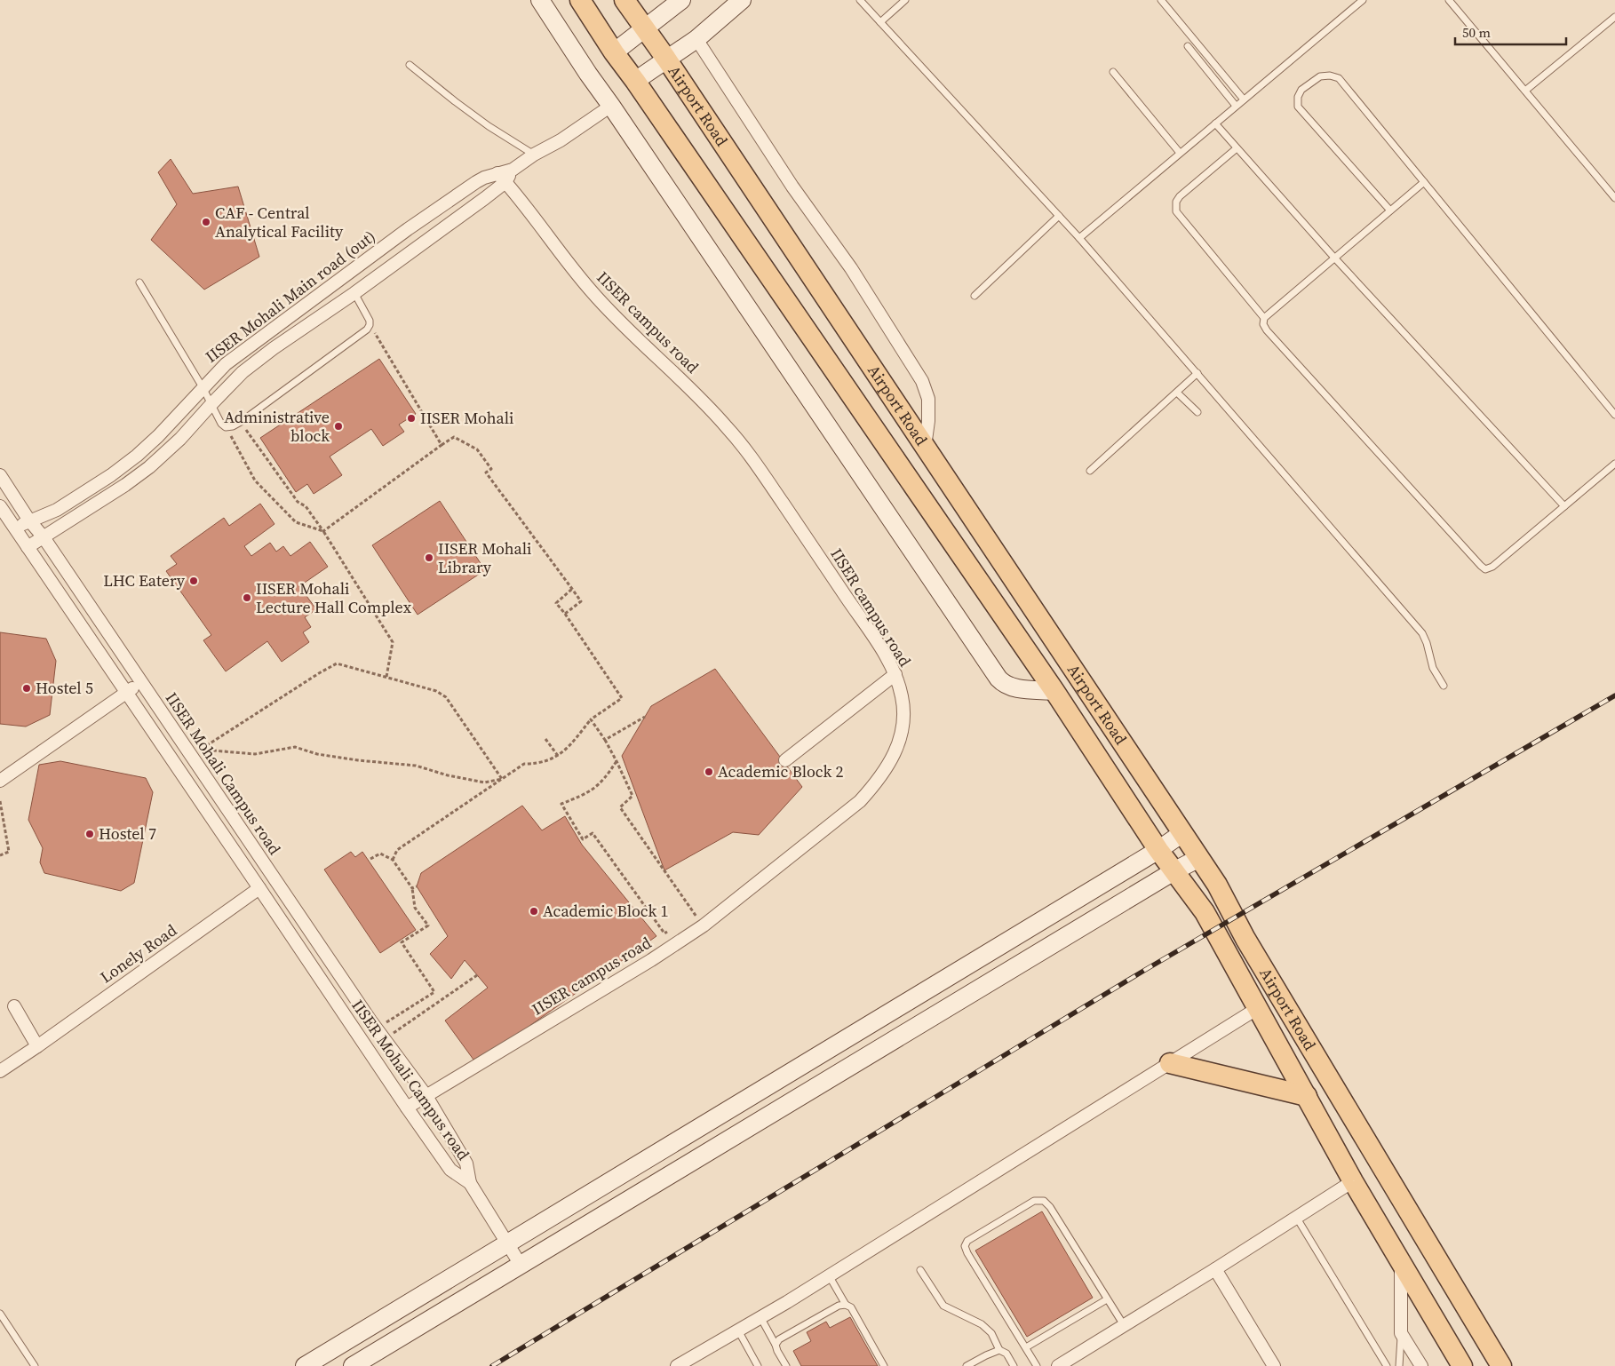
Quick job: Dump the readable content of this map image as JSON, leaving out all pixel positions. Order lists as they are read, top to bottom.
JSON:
{
  "streets": {
    "main road": ["Airport Road"],
    "street": [
      "IISER Mohali Main road (out)",
      "IISER campus road",
      "IISER Mohali Campus road",
      "Lonely Road"
    ]
  },
  "crossings": [
    ["IISER Mohali Main road (out)", "IISER campus road"],
    ["IISER Mohali Main road (out)", "IISER Mohali Campus road"],
    ["IISER campus road", "IISER Mohali Campus road"],
    ["IISER Mohali Campus road", "Lonely Road"]
  ],
  "places": [
    "CAF - Central Analytical Facility",
    "IISER Mohali",
    "Administrative block",
    "IISER Mohali Library",
    "LHC Eatery",
    "IISER Mohali Lecture Hall Complex",
    "Hostel 5",
    "Academic Block 2",
    "Hostel 7",
    "Academic Block 1"
  ],
  "scale_bar": "50 m"
}
